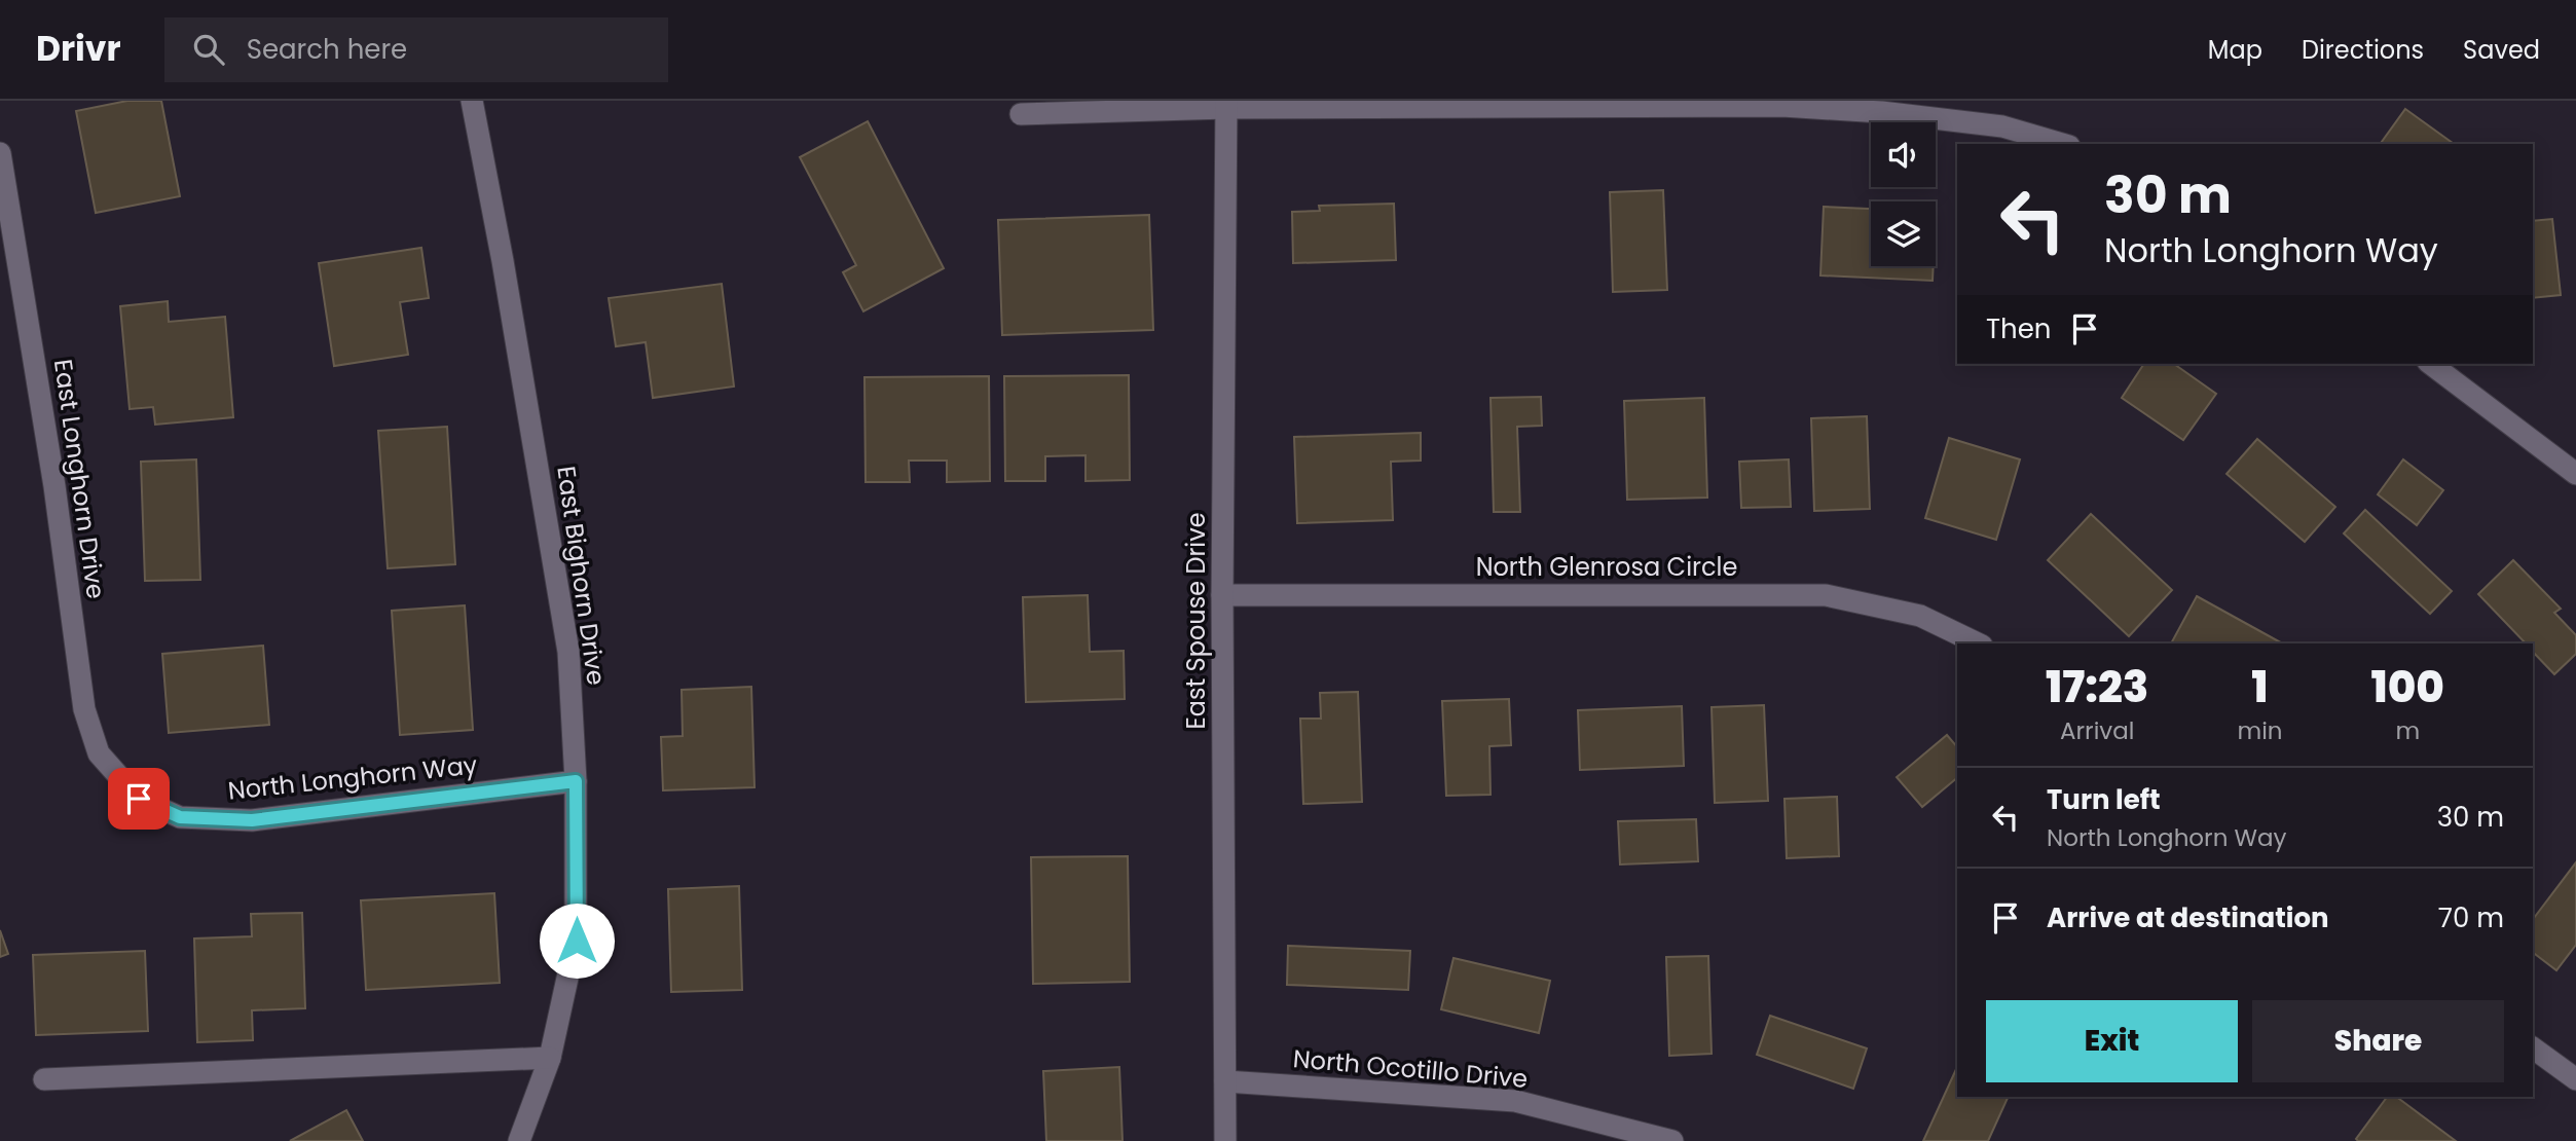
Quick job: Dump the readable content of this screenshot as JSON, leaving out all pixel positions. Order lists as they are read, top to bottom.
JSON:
{
  "streets": {
    "street": [
      "East Longhorn Drive",
      "North Glenrosa Circle",
      "East Bighorn Drive",
      "East Spouse Drive",
      "North Longhorn Way",
      "North Ocotillo Drive"
    ]
  },
  "crossings": [
    ["East Longhorn Drive", "North Longhorn Way"],
    ["North Glenrosa Circle", "East Spouse Drive"],
    ["East Bighorn Drive", "North Longhorn Way"],
    ["East Spouse Drive", "North Ocotillo Drive"]
  ],
  "page": {
    "header": "Drivr",
    "search": "Search here",
    "nav": ["Map", "Directions", "Saved"],
    "turn": ["30 m", "North Longhorn Way"],
    "then": "Then",
    "eta": [
      "17:23",
      "Arrival",
      "1",
      "min",
      "100",
      "m"
    ],
    "list": [
      {
        "name": "Turn left",
        "note": "North Longhorn Way",
        "value": "30 m"
      },
      {
        "name": "Arrive at destination",
        "value": "70 m"
      }
    ],
    "buttons": ["Exit", "Share"]
  }
}
